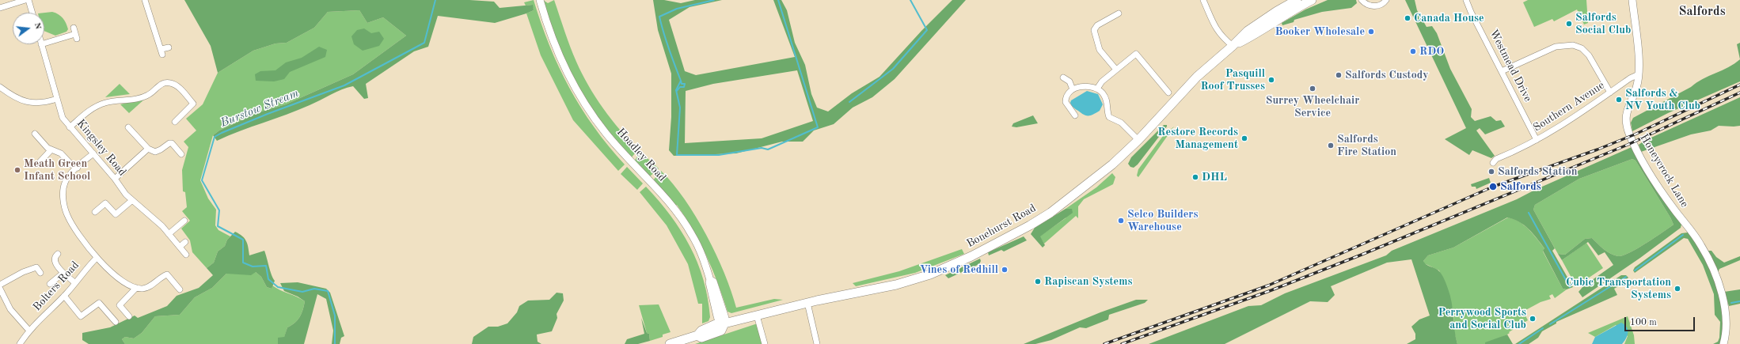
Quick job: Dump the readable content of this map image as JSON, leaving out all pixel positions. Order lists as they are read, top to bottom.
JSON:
{
  "streets": {
    "main road": ["Bonehurst Road"],
    "street": [
      "Westmead Drive",
      "Southern Avenue",
      "Kingsley Road",
      "Hoadley Road",
      "Honeycrock Lane",
      "Bolters Road"
    ]
  },
  "crossings": [
    ["Westmead Drive", "Southern Avenue"],
    ["Southern Avenue", "Honeycrock Lane"],
    ["Hoadley Road", "Bonehurst Road"]
  ],
  "districts": ["Salfords"],
  "water": ["Burstow Stream"],
  "places": [
    "Canada House",
    "Salfords Social Club",
    "Booker Wholesale",
    "RDO",
    "Salfords Custody",
    "Pasquill Roof Trusses",
    "Surrey Wheelchair Service",
    "Salfords & NV Youth Club",
    "Restore Records Management",
    "Salfords Fire Station",
    "Meath Green Infant School",
    "Salfords Station",
    "DHL",
    "Salfords",
    "Selco Builders Warehouse",
    "Vines of Redhill",
    "Rapiscan Systems",
    "Cubic Transportation Systems",
    "Perrywood Sports and Social Club"
  ],
  "scale_bar": "100 m",
  "north": "right"
}
